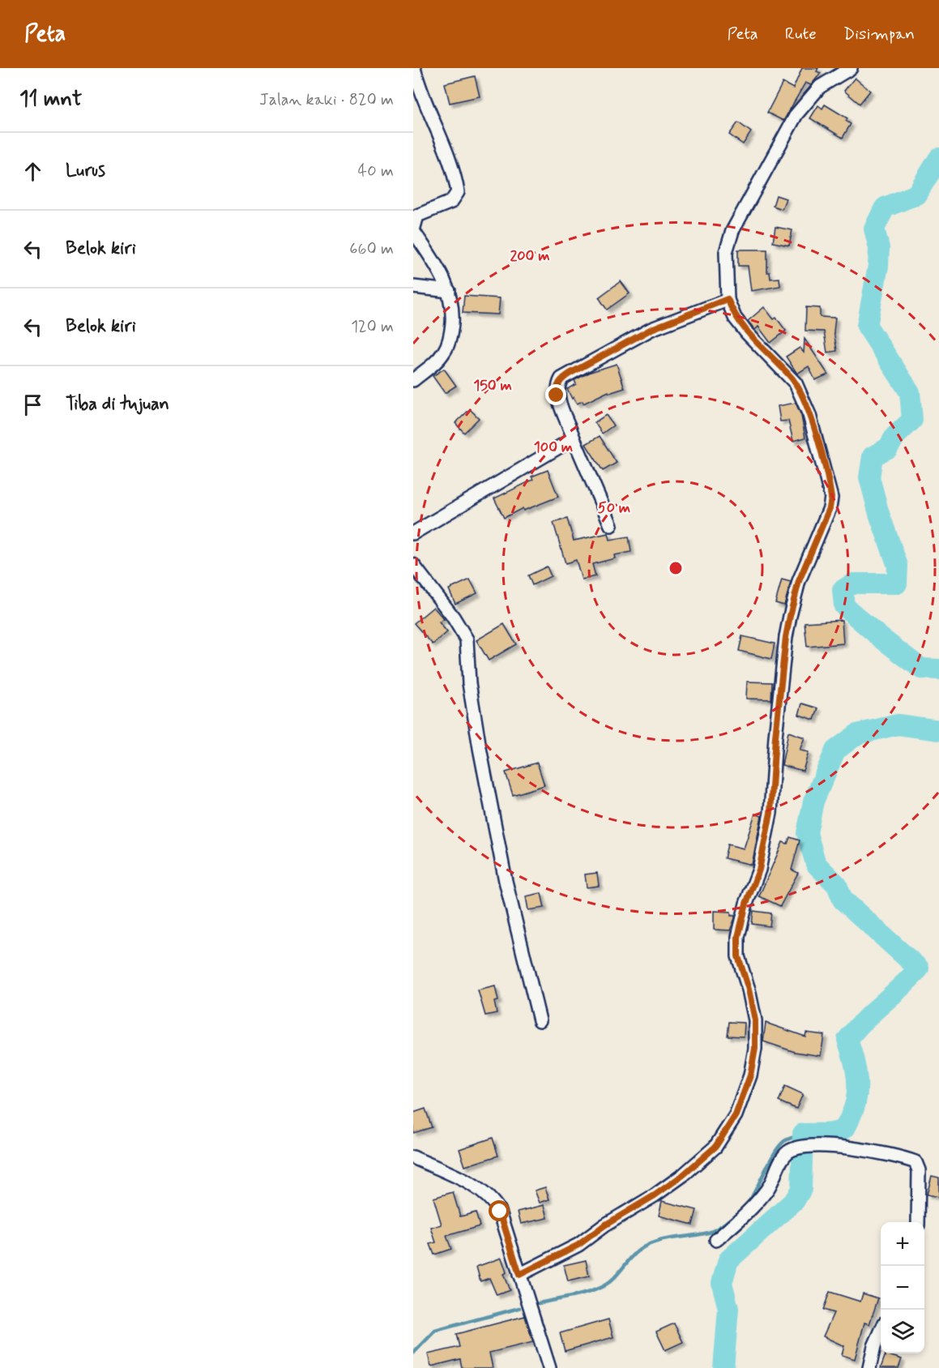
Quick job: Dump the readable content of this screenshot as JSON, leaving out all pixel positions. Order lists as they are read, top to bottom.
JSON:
{
  "page": {
    "header": "Peta",
    "nav": ["Peta", "Rute", "Disimpan"],
    "heading": ["11 mnt", "Jalan kaki · 820 m"],
    "list": [
      ["Lurus", "40 m"],
      ["Belok kiri", "660 m"],
      ["Belok kiri", "120 m"],
      "Tiba di tujuan"
    ],
    "map_buttons": ["+", "−"]
  },
  "rings": [
    "200 m",
    "150 m",
    "100 m",
    "50 m"
  ]
}
